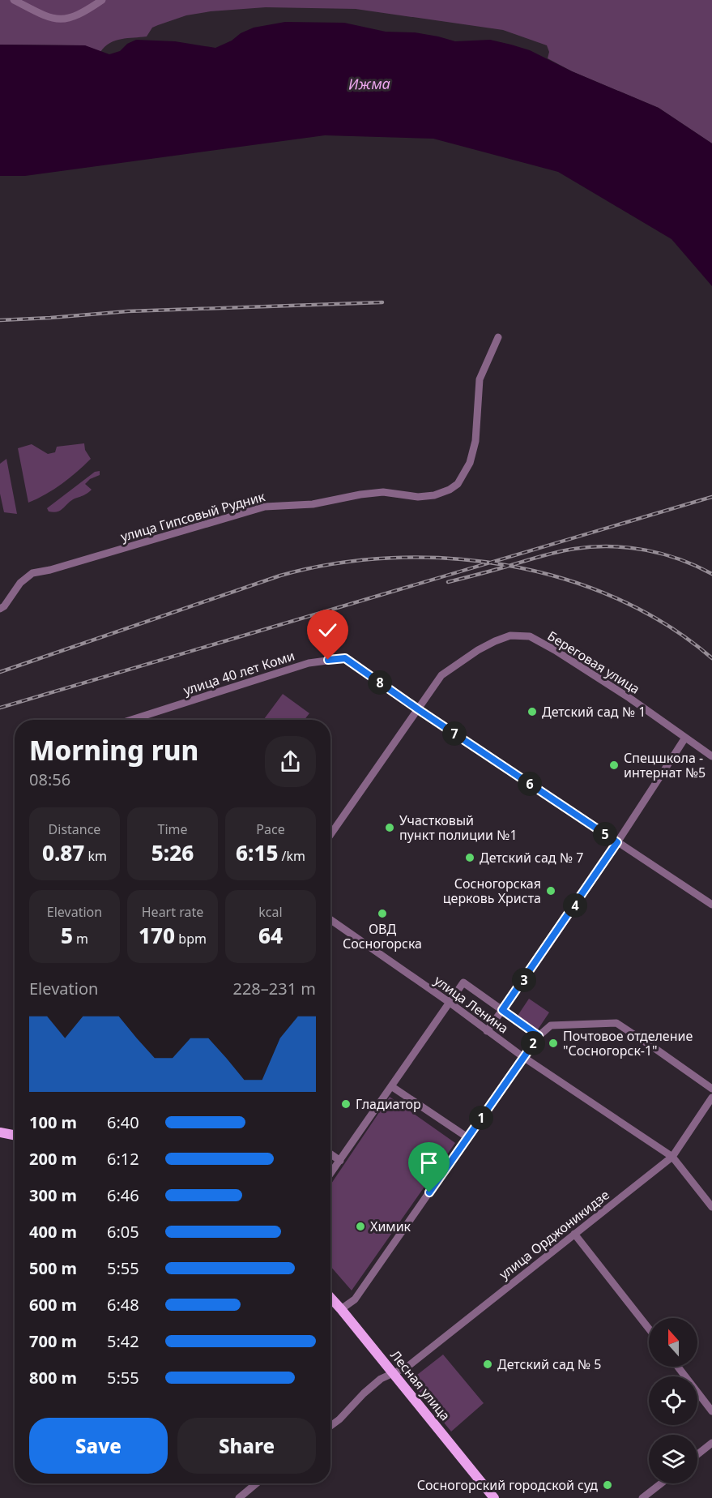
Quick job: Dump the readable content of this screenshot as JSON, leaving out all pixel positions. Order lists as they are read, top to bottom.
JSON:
{
  "streets": {
    "main road": ["Лесная улица"],
    "street": [
      "улица Гипсовый Рудник",
      "Береговая улица",
      "улица 40 лет Коми",
      "улица Ленина",
      "улица Орджоникидзе"
    ]
  },
  "crossings": [
    ["Береговая улица", "улица 40 лет Коми"],
    ["улица Ленина", "улица Орджоникидзе"],
    ["улица Орджоникидзе", "Лесная улица"]
  ],
  "water": ["Ижма"],
  "places": [
    "Детский сад № 1",
    "Спецшкола - интернат №5",
    "Участковый пункт полиции №1",
    "Детский сад № 7",
    "Сосногорская церковь Христа",
    "ОВД Сосногорска",
    "Почтовое отделение \"Сосногорск-1\"",
    "Гладиатор",
    "Химик",
    "Детский сад № 5",
    "Сосногорский городской суд"
  ],
  "north": "top",
  "page": {
    "pins": [
      "8",
      "7",
      "6",
      "5",
      "4",
      "3",
      "2",
      "1"
    ],
    "heading": ["Morning run", "08:56"],
    "stats": [
      ["Distance", "0.87 km"],
      ["Time", "5:26"],
      ["Pace", "6:15 /km"],
      ["Elevation", "5 m"],
      ["Heart rate", "170 bpm"],
      ["kcal", "64"]
    ],
    "chart": ["Elevation", "228–231 m"],
    "list": [
      {
        "name": "100 m",
        "note": "6:40"
      },
      {
        "name": "200 m",
        "note": "6:12"
      },
      {
        "name": "300 m",
        "note": "6:46"
      },
      {
        "name": "400 m",
        "note": "6:05"
      },
      {
        "name": "500 m",
        "note": "5:55"
      },
      {
        "name": "600 m",
        "note": "6:48"
      },
      {
        "name": "700 m",
        "note": "5:42"
      },
      {
        "name": "800 m",
        "note": "5:55"
      }
    ],
    "buttons": ["Save", "Share"]
  }
}
